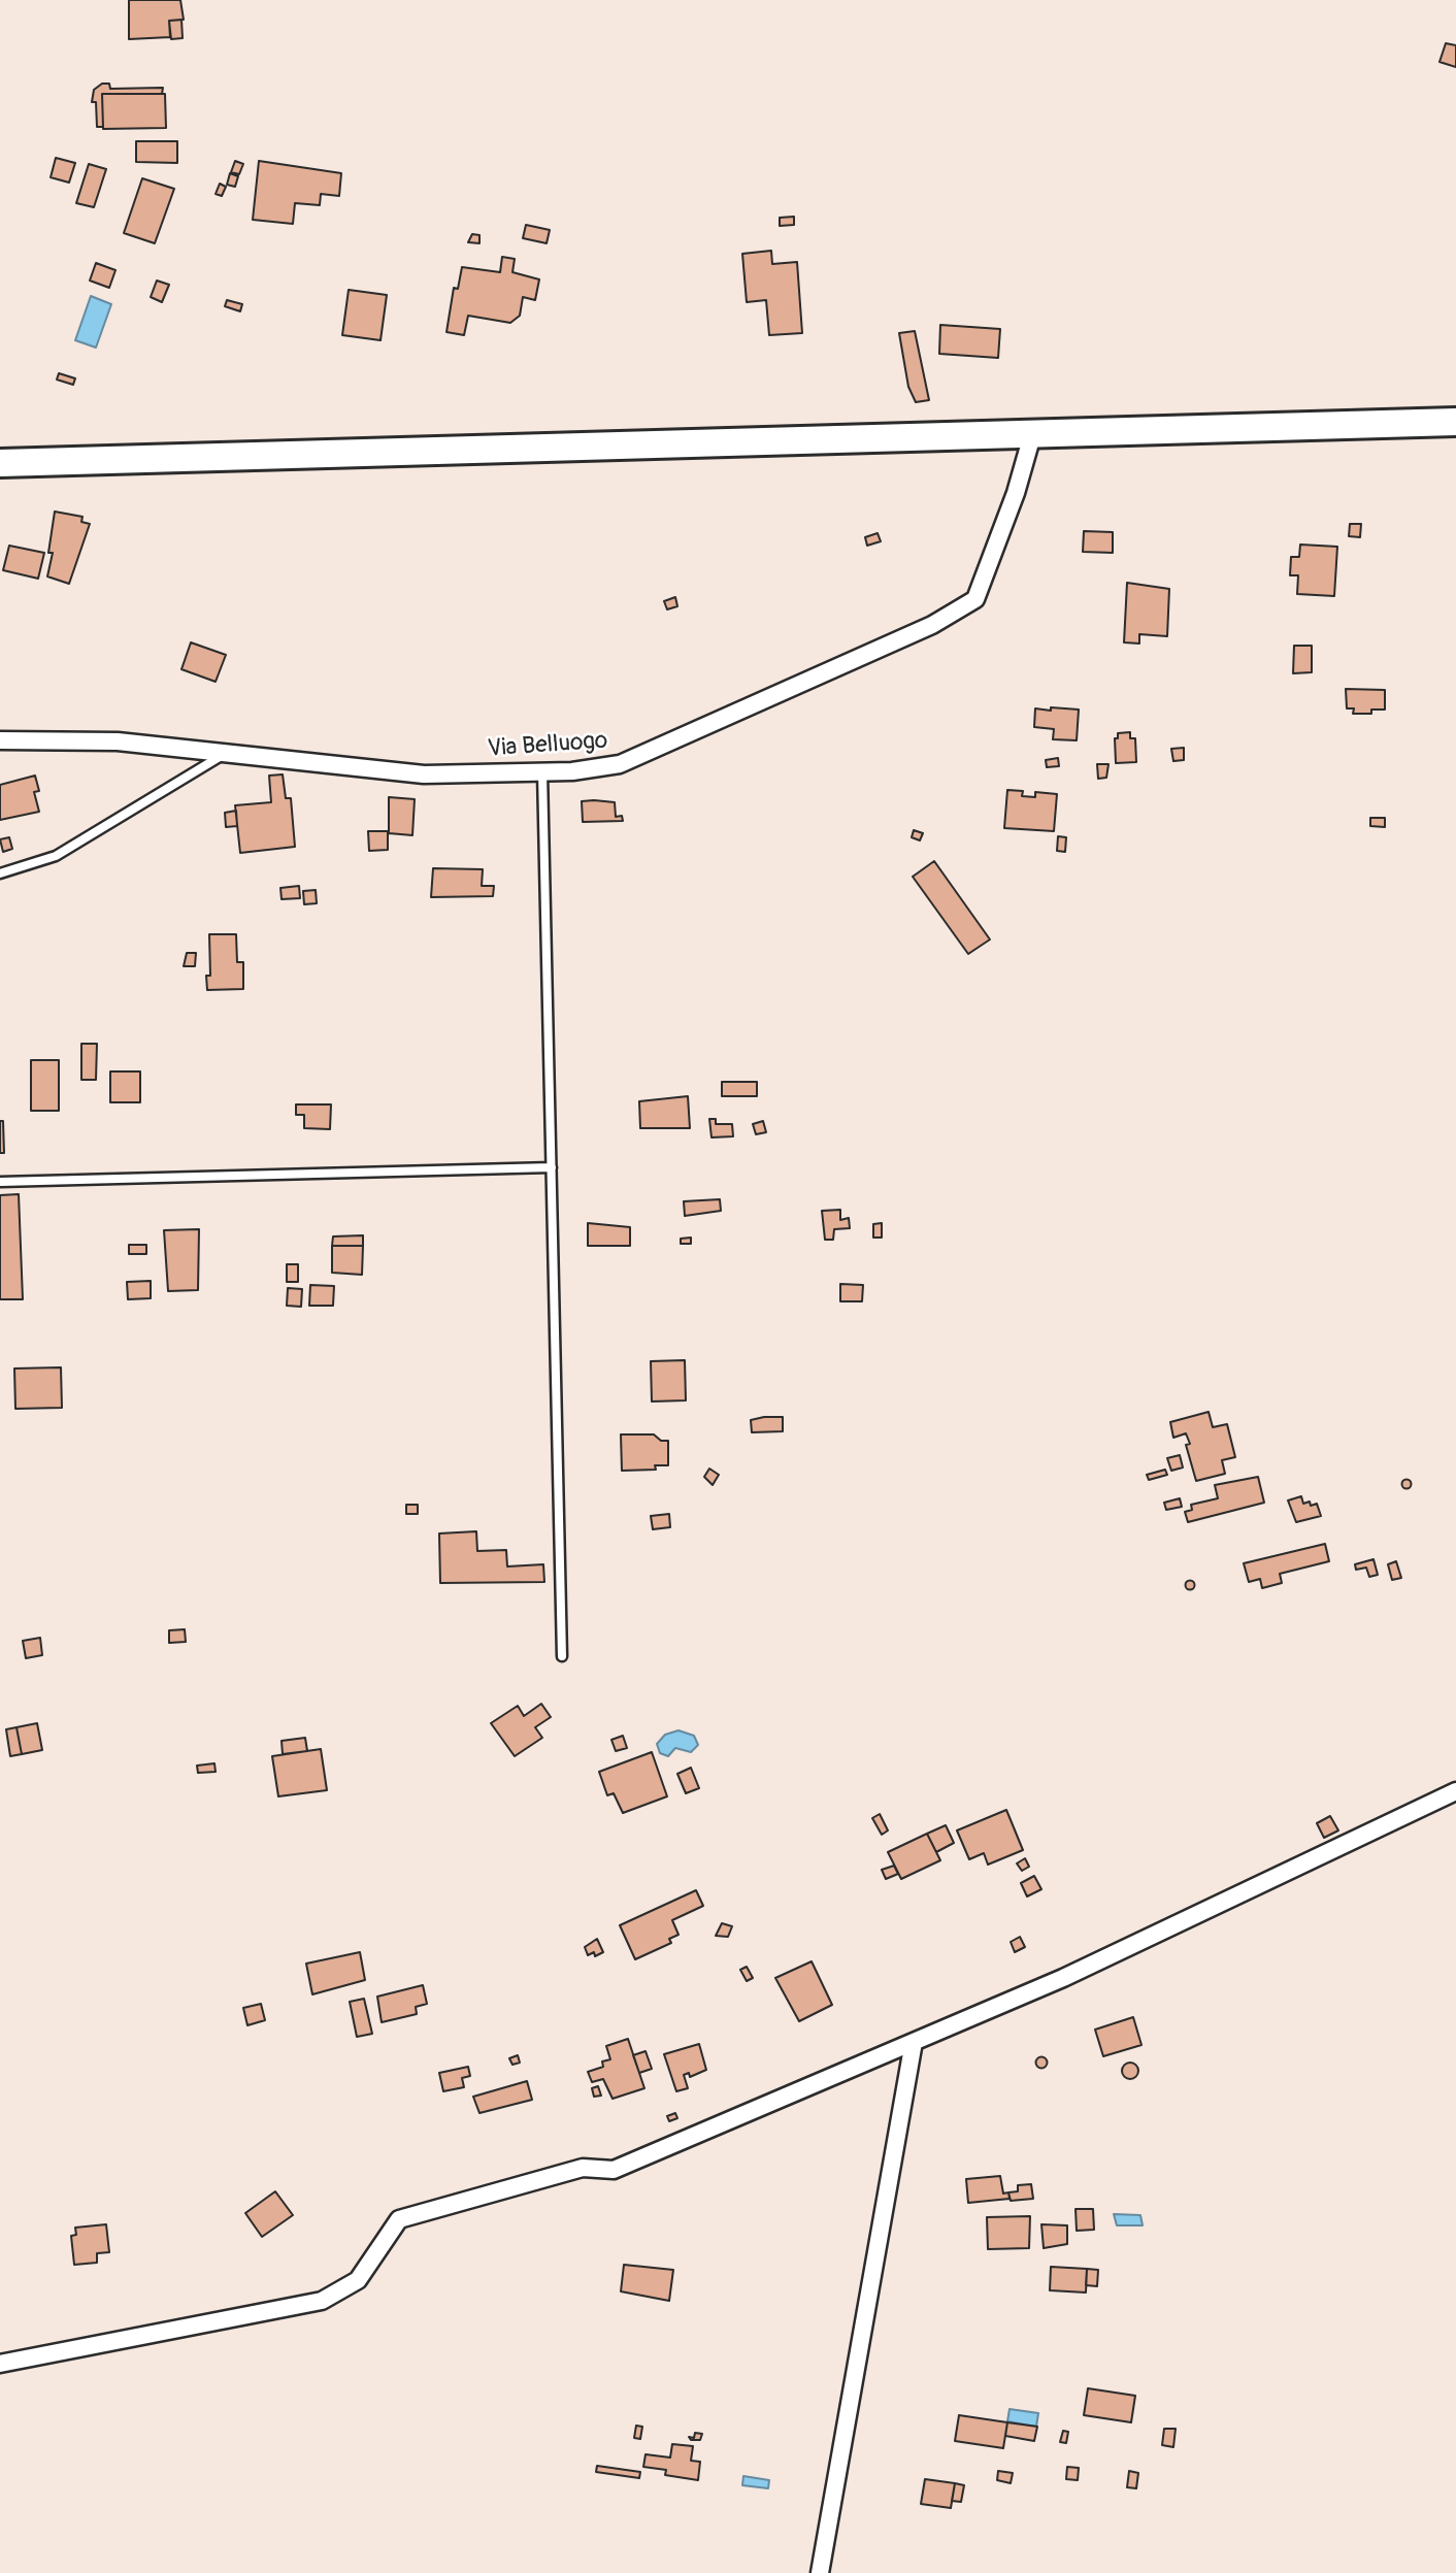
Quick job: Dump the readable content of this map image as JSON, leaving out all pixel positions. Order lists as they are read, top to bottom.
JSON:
{
  "streets": {
    "street": ["Via Belluogo"]
  }
}
